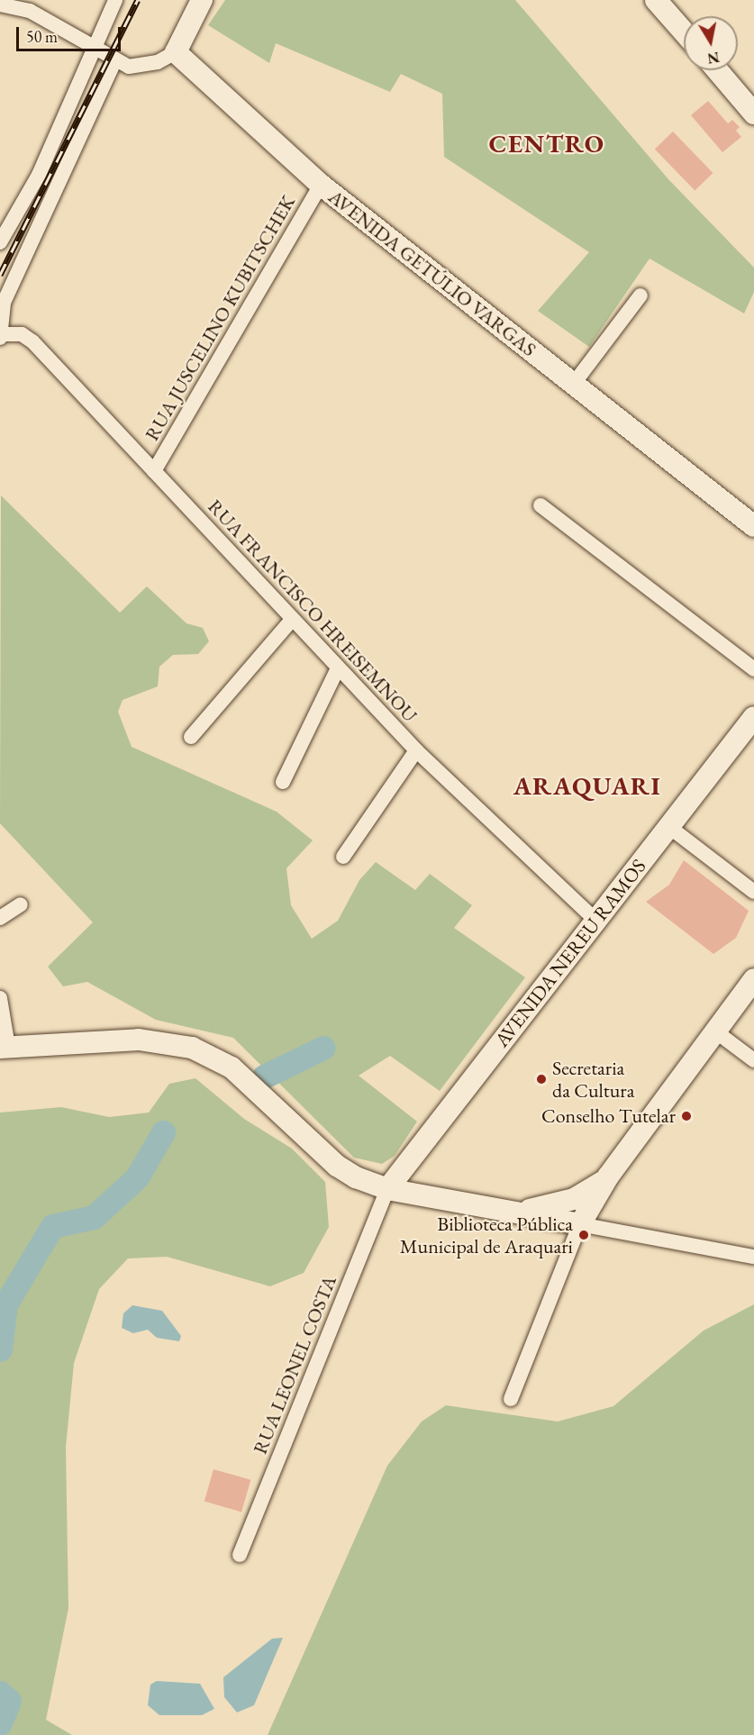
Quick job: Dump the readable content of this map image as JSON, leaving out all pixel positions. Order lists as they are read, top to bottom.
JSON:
{
  "streets": {
    "main road": ["AVENIDA GETÚLIO VARGAS", "AVENIDA NEREU RAMOS"],
    "street": ["RUA JUSCELINO KUBITSCHEK", "RUA FRANCISCO HREISEMNOU", "RUA LEONEL COSTA"]
  },
  "crossings": [
    ["AVENIDA GETÚLIO VARGAS", "RUA JUSCELINO KUBITSCHEK"],
    ["RUA JUSCELINO KUBITSCHEK", "RUA FRANCISCO HREISEMNOU"],
    ["RUA FRANCISCO HREISEMNOU", "AVENIDA NEREU RAMOS"],
    ["AVENIDA NEREU RAMOS", "RUA LEONEL COSTA"]
  ],
  "districts": ["CENTRO", "ARAQUARI"],
  "places": ["Secretaria da Cultura", "Conselho Tutelar", "Biblioteca Pública Municipal de Araquari"],
  "scale_bar": "50 m",
  "north": "bottom"
}
